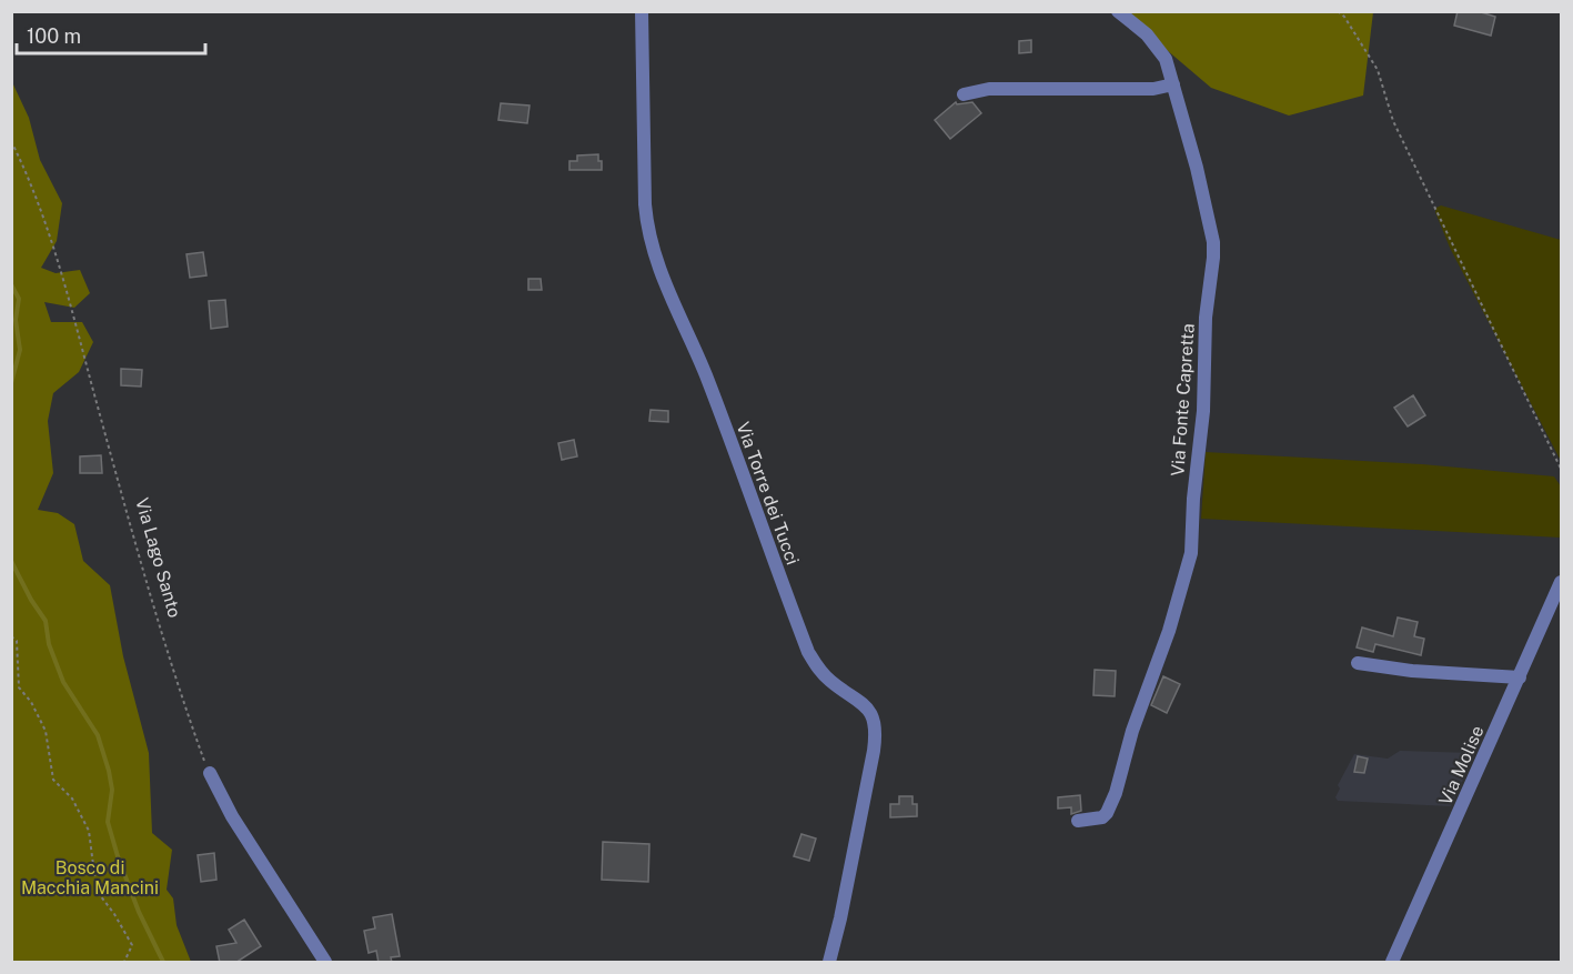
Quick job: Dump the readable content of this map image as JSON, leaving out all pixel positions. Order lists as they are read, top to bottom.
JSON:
{
  "streets": {
    "street": ["Via Fonte Capretta", "Via Torre dei Tucci", "Via Molise"],
    "path": ["Via Lago Santo"]
  },
  "parks": ["Bosco di Macchia Mancini"],
  "scale_bar": "100 m"
}
